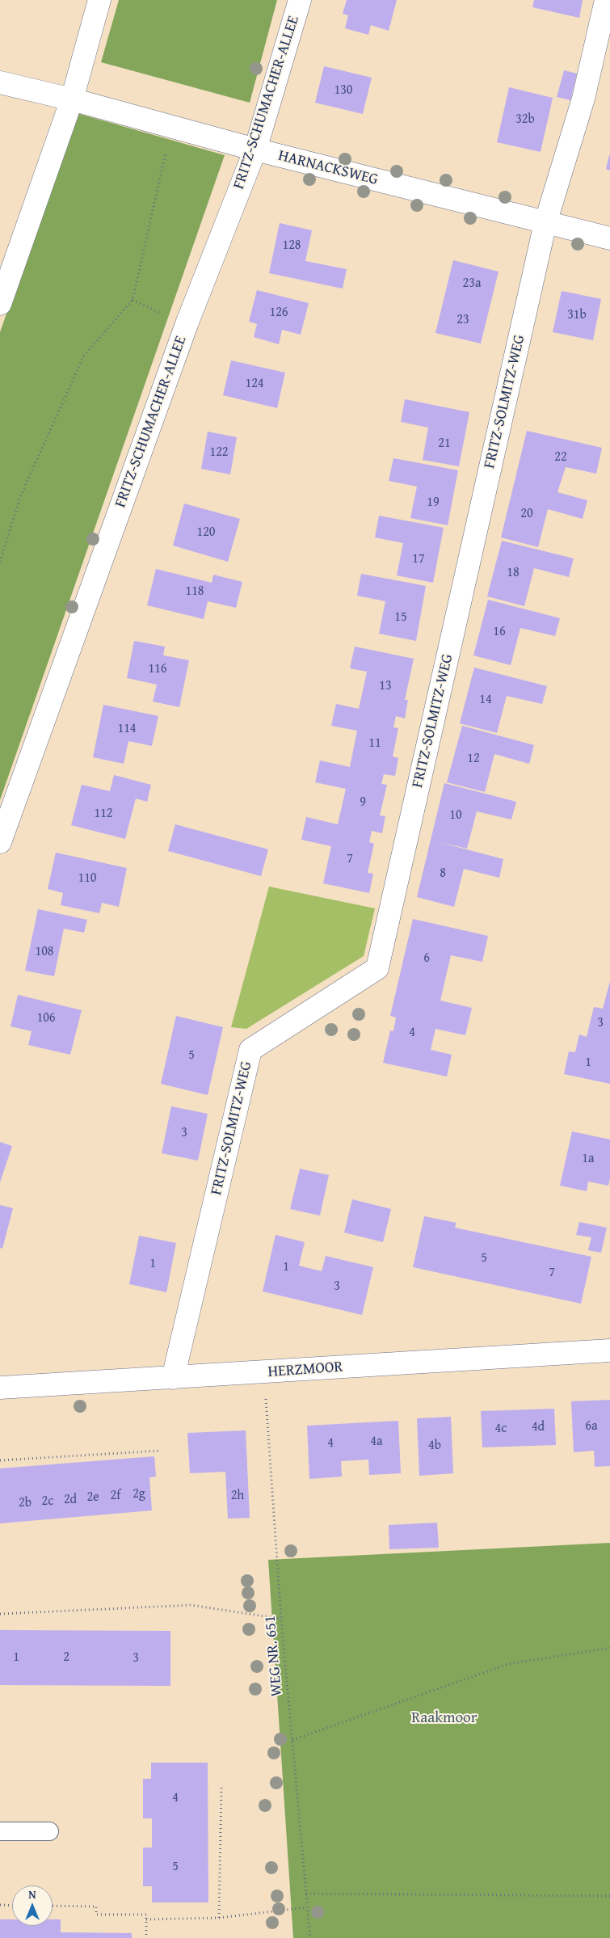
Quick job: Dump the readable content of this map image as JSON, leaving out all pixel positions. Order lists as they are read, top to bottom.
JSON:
{
  "streets": {
    "street": [
      "FRITZ-SCHUMACHER-ALLEE",
      "HARNACKSWEG",
      "FRITZ-SOLMITZ-WEG",
      "HERZMOOR"
    ],
    "path": ["WEG NR. 651"]
  },
  "crossings": [
    ["FRITZ-SCHUMACHER-ALLEE", "HARNACKSWEG"],
    ["HARNACKSWEG", "FRITZ-SOLMITZ-WEG"],
    ["FRITZ-SOLMITZ-WEG", "HERZMOOR"],
    ["HERZMOOR", "WEG NR. 651"]
  ],
  "parks": ["Raakmoor"],
  "house_numbers": [
    "130",
    "32b",
    "128",
    "23a",
    "126",
    "31b",
    "23",
    "124",
    "21",
    "122",
    "22",
    "19",
    "20",
    "120",
    "17",
    "18",
    "118",
    "15",
    "16",
    "116",
    "13",
    "14",
    "114",
    "11",
    "12",
    "9",
    "112",
    "10",
    "7",
    "8",
    "110",
    "108",
    "6",
    "106",
    "3",
    "4",
    "5",
    "1",
    "3",
    "1a",
    "5",
    "1",
    "1",
    "7",
    "3",
    "6a",
    "4d",
    "4c",
    "4a",
    "4",
    "4b",
    "2g",
    "2f",
    "2h",
    "2e",
    "2d",
    "2c",
    "2b",
    "1",
    "2",
    "3",
    "4",
    "5"
  ],
  "north": "top"
}
